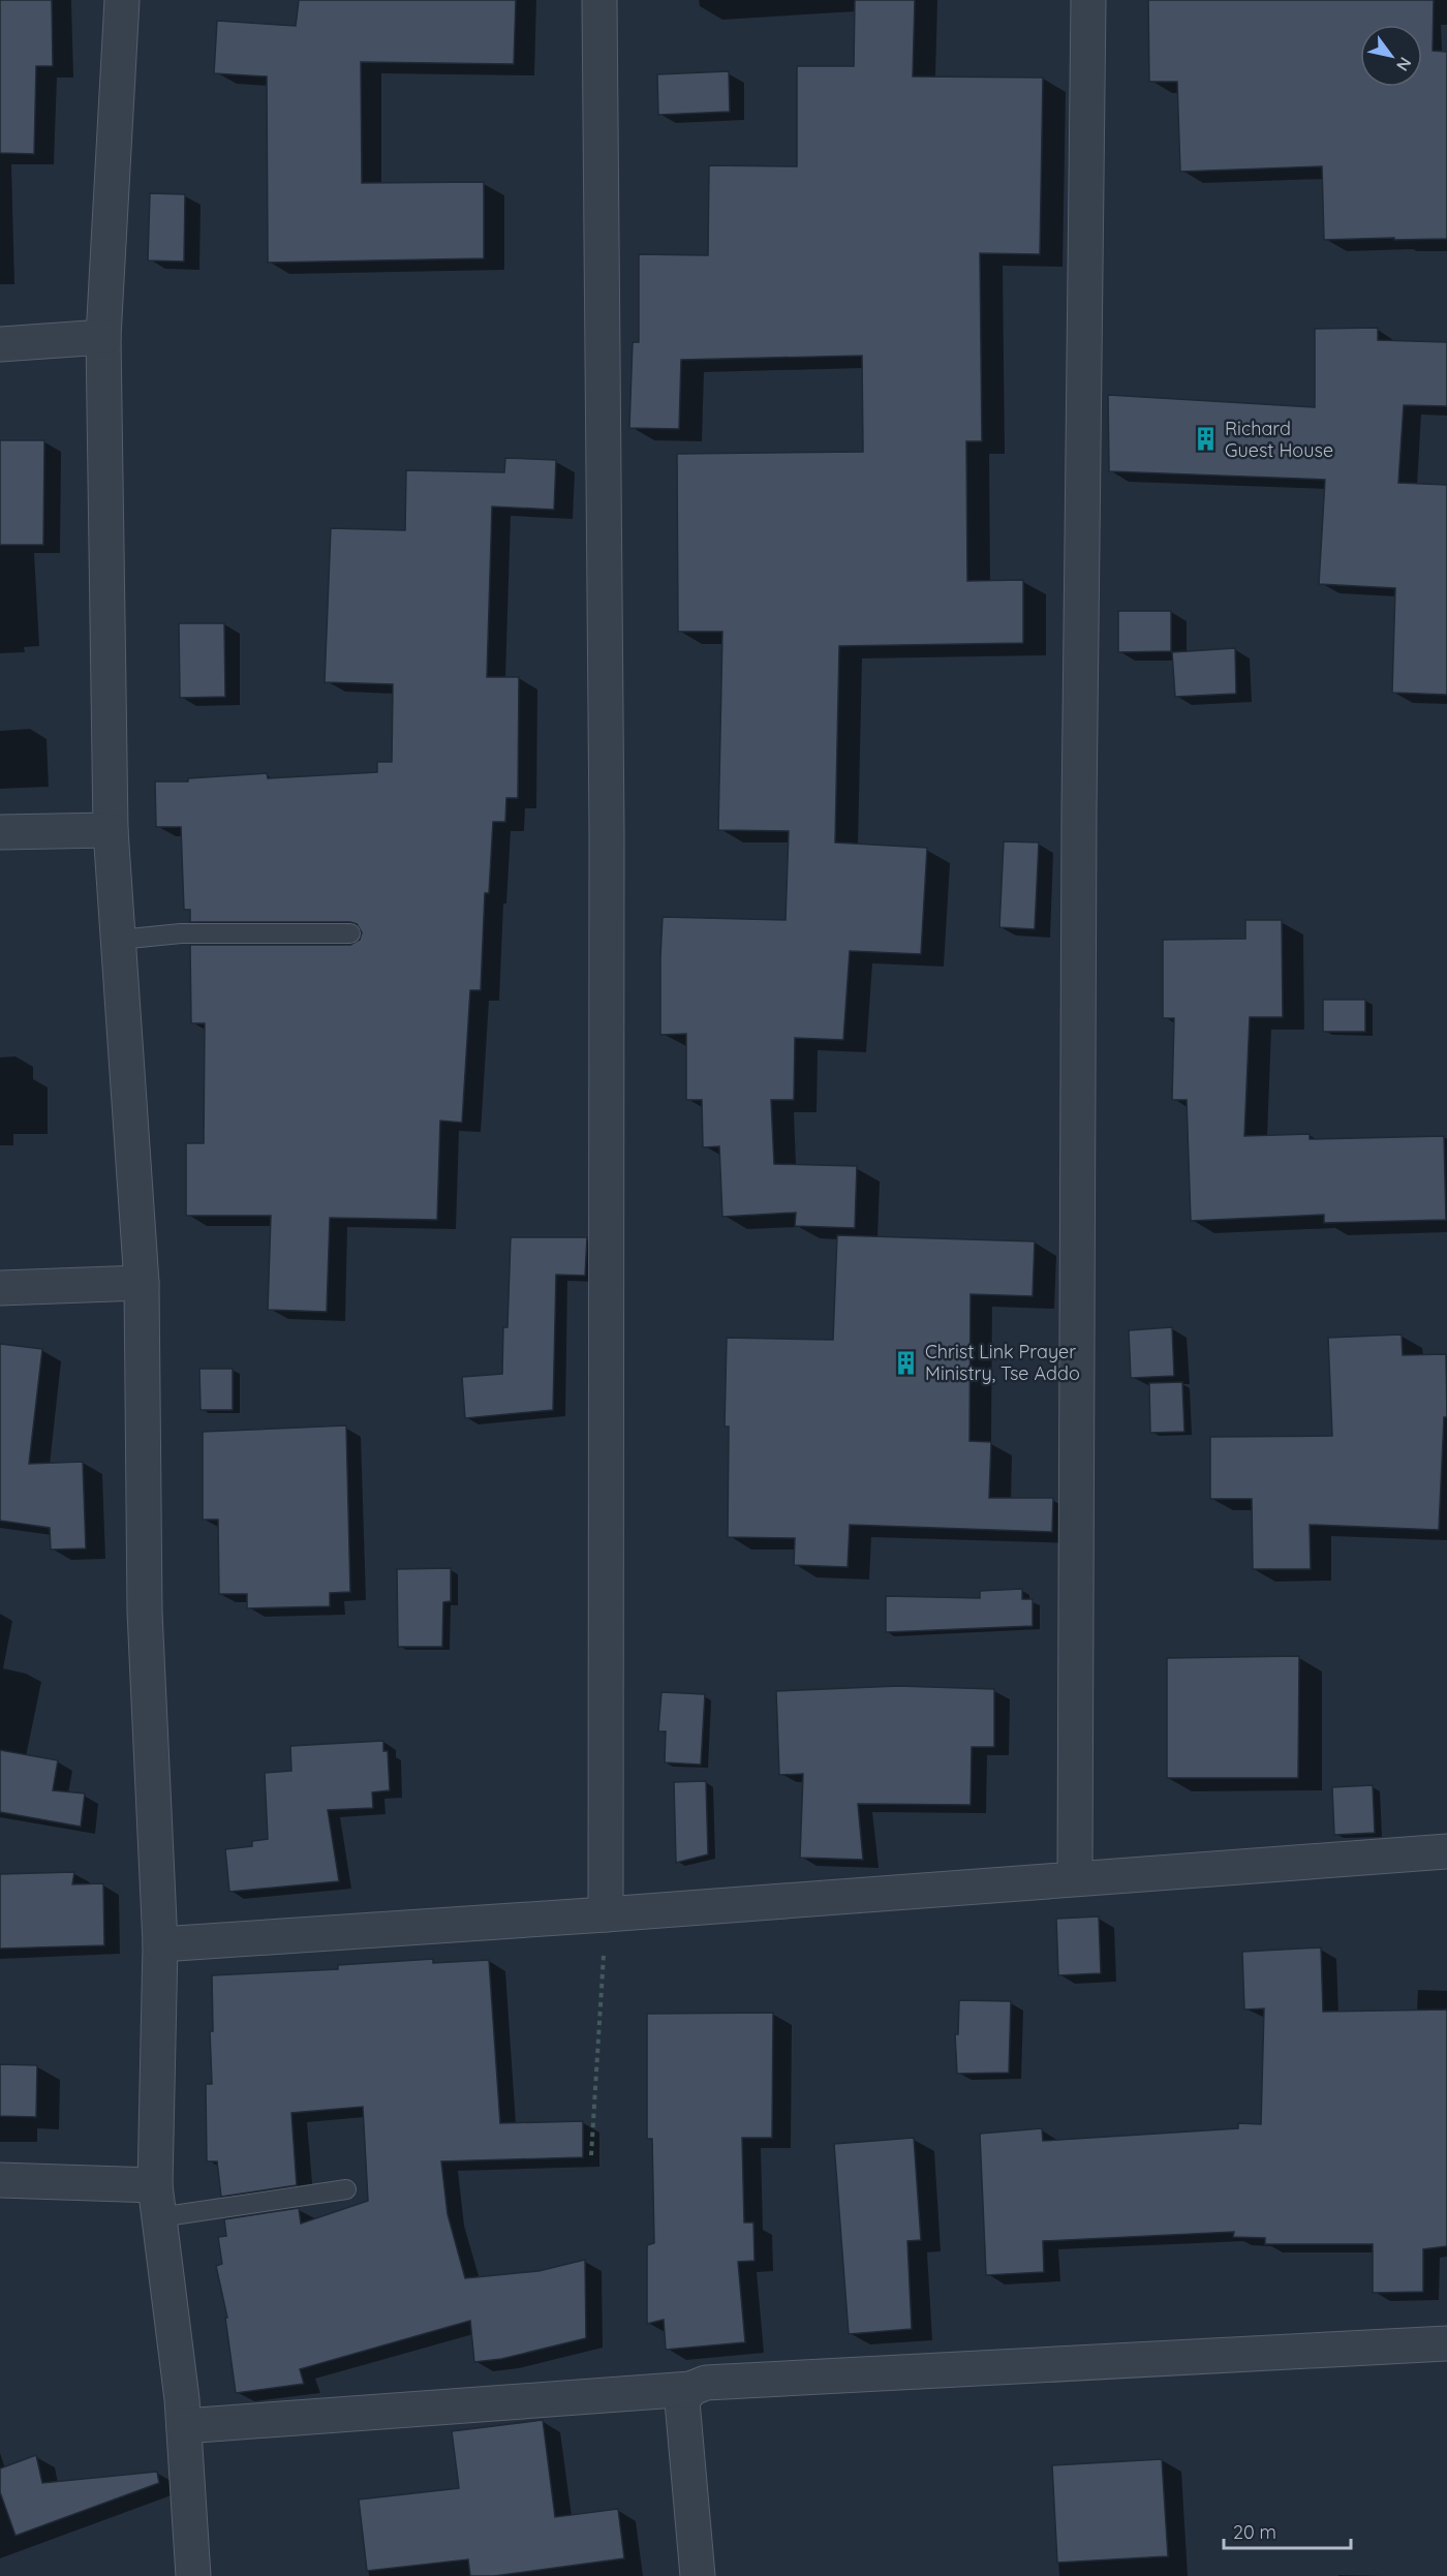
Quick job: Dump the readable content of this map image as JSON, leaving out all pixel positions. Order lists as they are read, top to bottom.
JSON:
{
  "places": {
    "building": ["Richard Guest House", "Christ Link Prayer Ministry, Tse Addo"]
  },
  "scale_bar": "20 m",
  "north": "bottom right"
}
